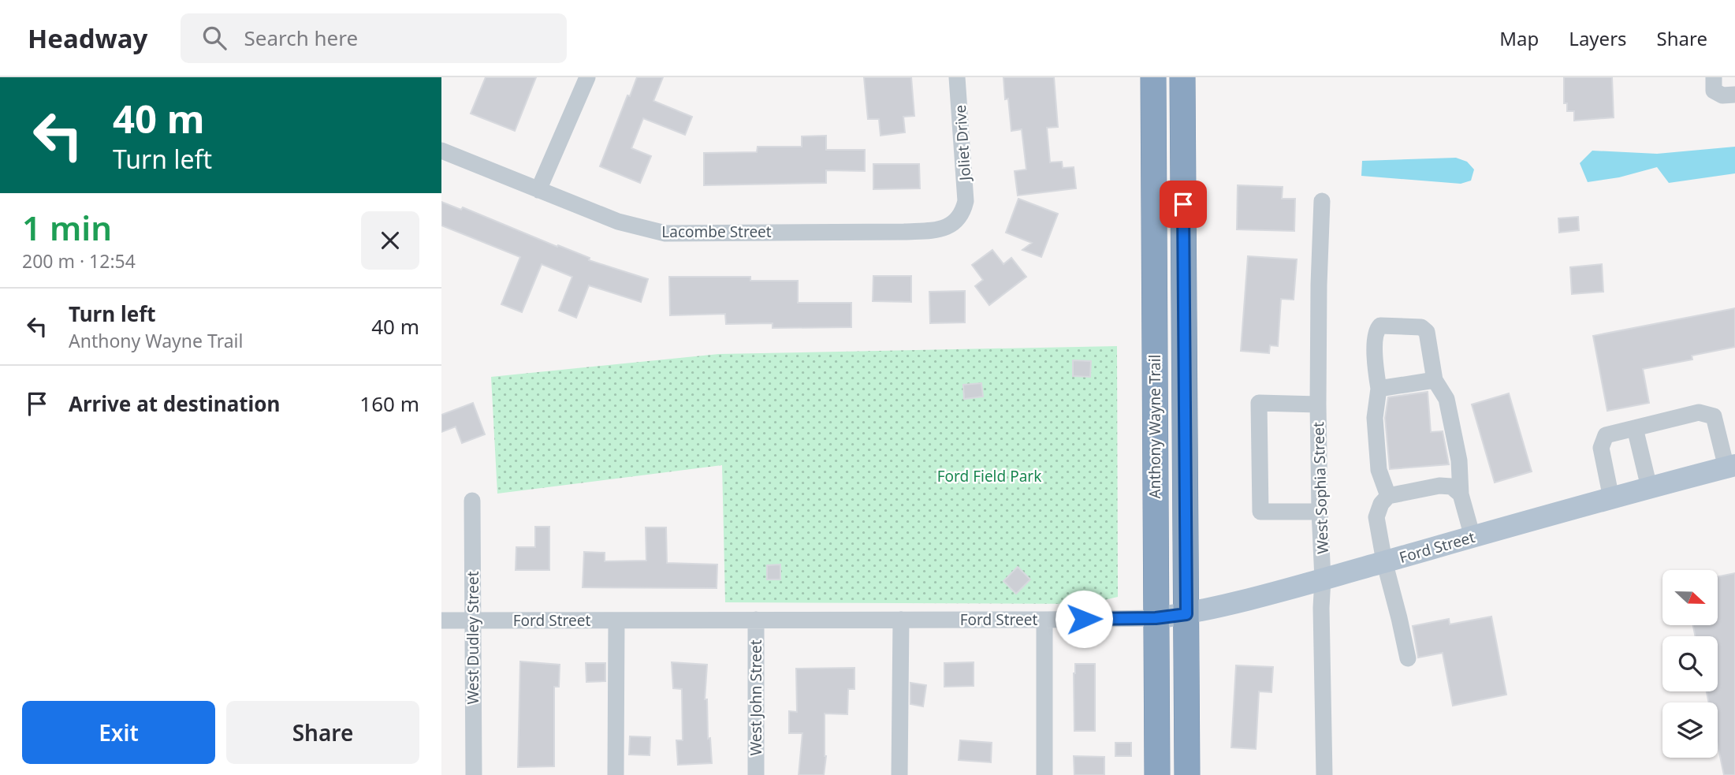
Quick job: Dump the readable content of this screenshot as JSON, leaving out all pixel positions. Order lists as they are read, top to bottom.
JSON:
{
  "streets": {
    "highway": ["Anthony Wayne Trail"],
    "main road": ["Ford Street"],
    "street": [
      "Joliet Drive",
      "Lacombe Street",
      "West Sophia Street",
      "West Dudley Street",
      "West John Street"
    ]
  },
  "crossings": [
    ["Joliet Drive", "Lacombe Street"],
    ["Anthony Wayne Trail", "Ford Street"],
    ["West Sophia Street", "Ford Street"],
    ["Ford Street", "West Dudley Street"],
    ["Ford Street", "West John Street"]
  ],
  "parks": ["Ford Field Park"],
  "north": "right",
  "page": {
    "header": "Headway",
    "search": "Search here",
    "nav": ["Map", "Layers", "Share"],
    "turn": ["40 m", "Turn left"],
    "heading": ["1 min", "200 m · 12:54"],
    "list": [
      {
        "name": "Turn left",
        "note": "Anthony Wayne Trail",
        "value": "40 m"
      },
      {
        "name": "Arrive at destination",
        "value": "160 m"
      }
    ],
    "buttons": ["Exit", "Share"]
  }
}
